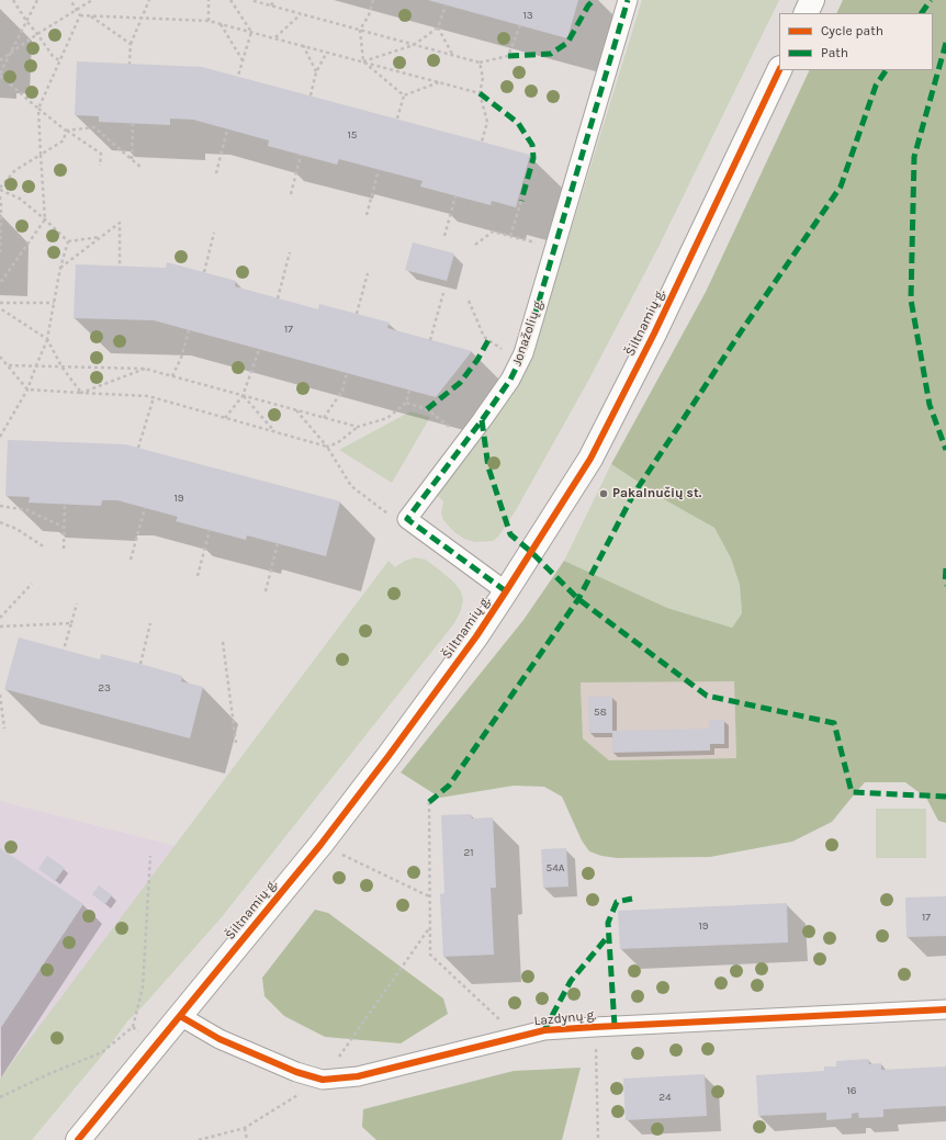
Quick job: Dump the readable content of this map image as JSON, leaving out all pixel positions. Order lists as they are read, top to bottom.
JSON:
{
  "streets": {
    "street": ["Šiltnamių g.", "Jonažolių g.", "Lazdynų g."]
  },
  "crossings": [
    ["Šiltnamių g.", "Jonažolių g."],
    ["Šiltnamių g.", "Lazdynų g."]
  ],
  "places": ["Pakalnučių st."],
  "house_numbers": [
    "13",
    "15",
    "17",
    "19",
    "23",
    "58",
    "21",
    "54A",
    "17",
    "19",
    "16",
    "24"
  ],
  "legend": ["Cycle path", "Path"]
}
